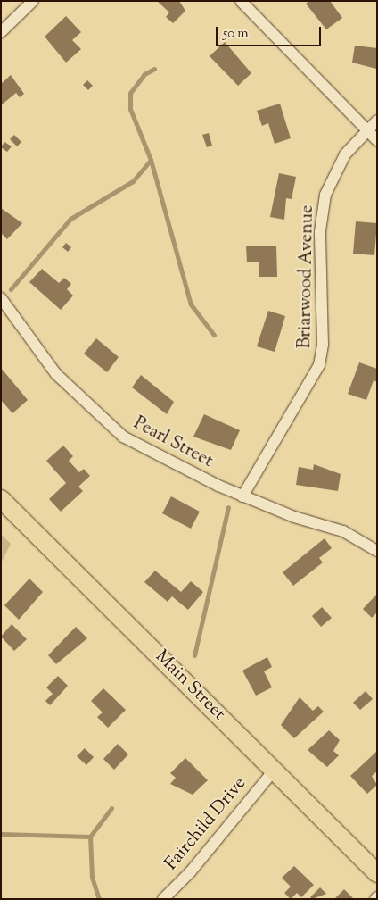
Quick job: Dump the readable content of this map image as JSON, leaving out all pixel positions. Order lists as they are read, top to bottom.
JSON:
{
  "streets": {
    "main road": ["Main Street"],
    "street": ["Briarwood Avenue", "Pearl Street", "Fairchild Drive"]
  },
  "crossings": [
    ["Briarwood Avenue", "Pearl Street"],
    ["Main Street", "Fairchild Drive"]
  ],
  "scale_bar": "50 m"
}
